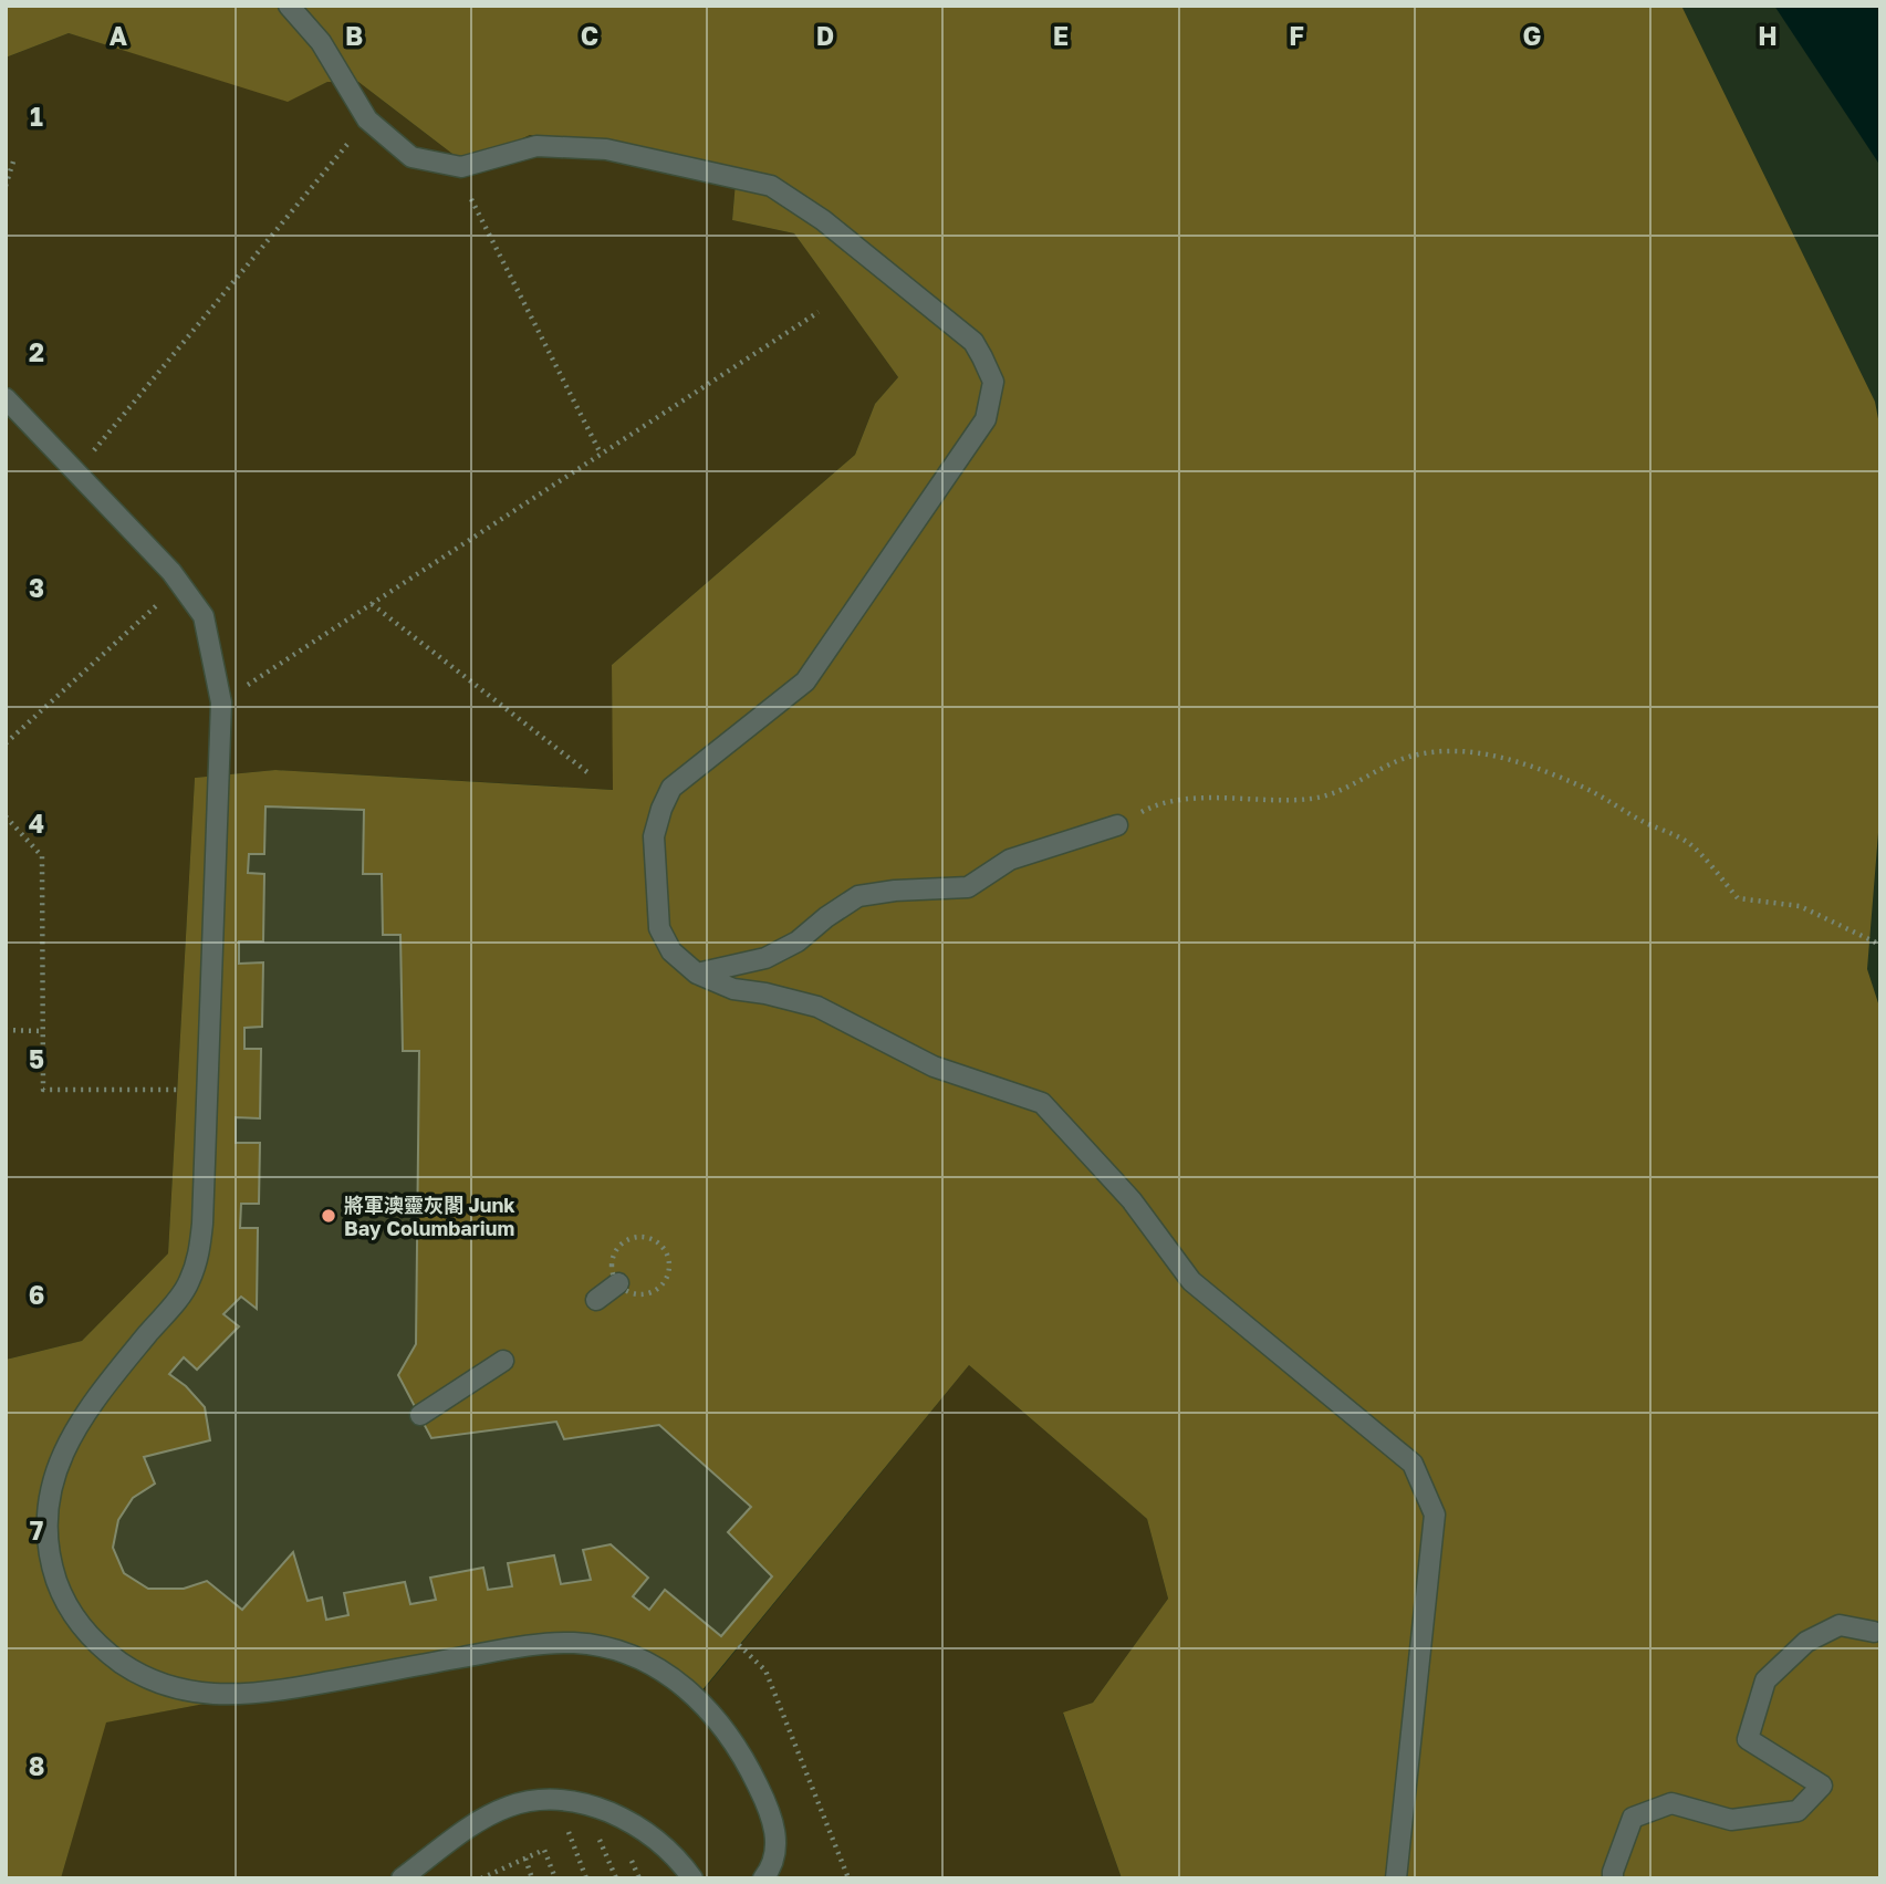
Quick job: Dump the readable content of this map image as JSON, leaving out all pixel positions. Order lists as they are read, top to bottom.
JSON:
{
  "places": ["將軍澳靈灰閣 Junk Bay Columbarium"],
  "grid": {
    "columns": [
      "A",
      "B",
      "C",
      "D",
      "E",
      "F",
      "G",
      "H"
    ],
    "rows": [
      "1",
      "2",
      "3",
      "4",
      "5",
      "6",
      "7",
      "8"
    ]
  }
}
